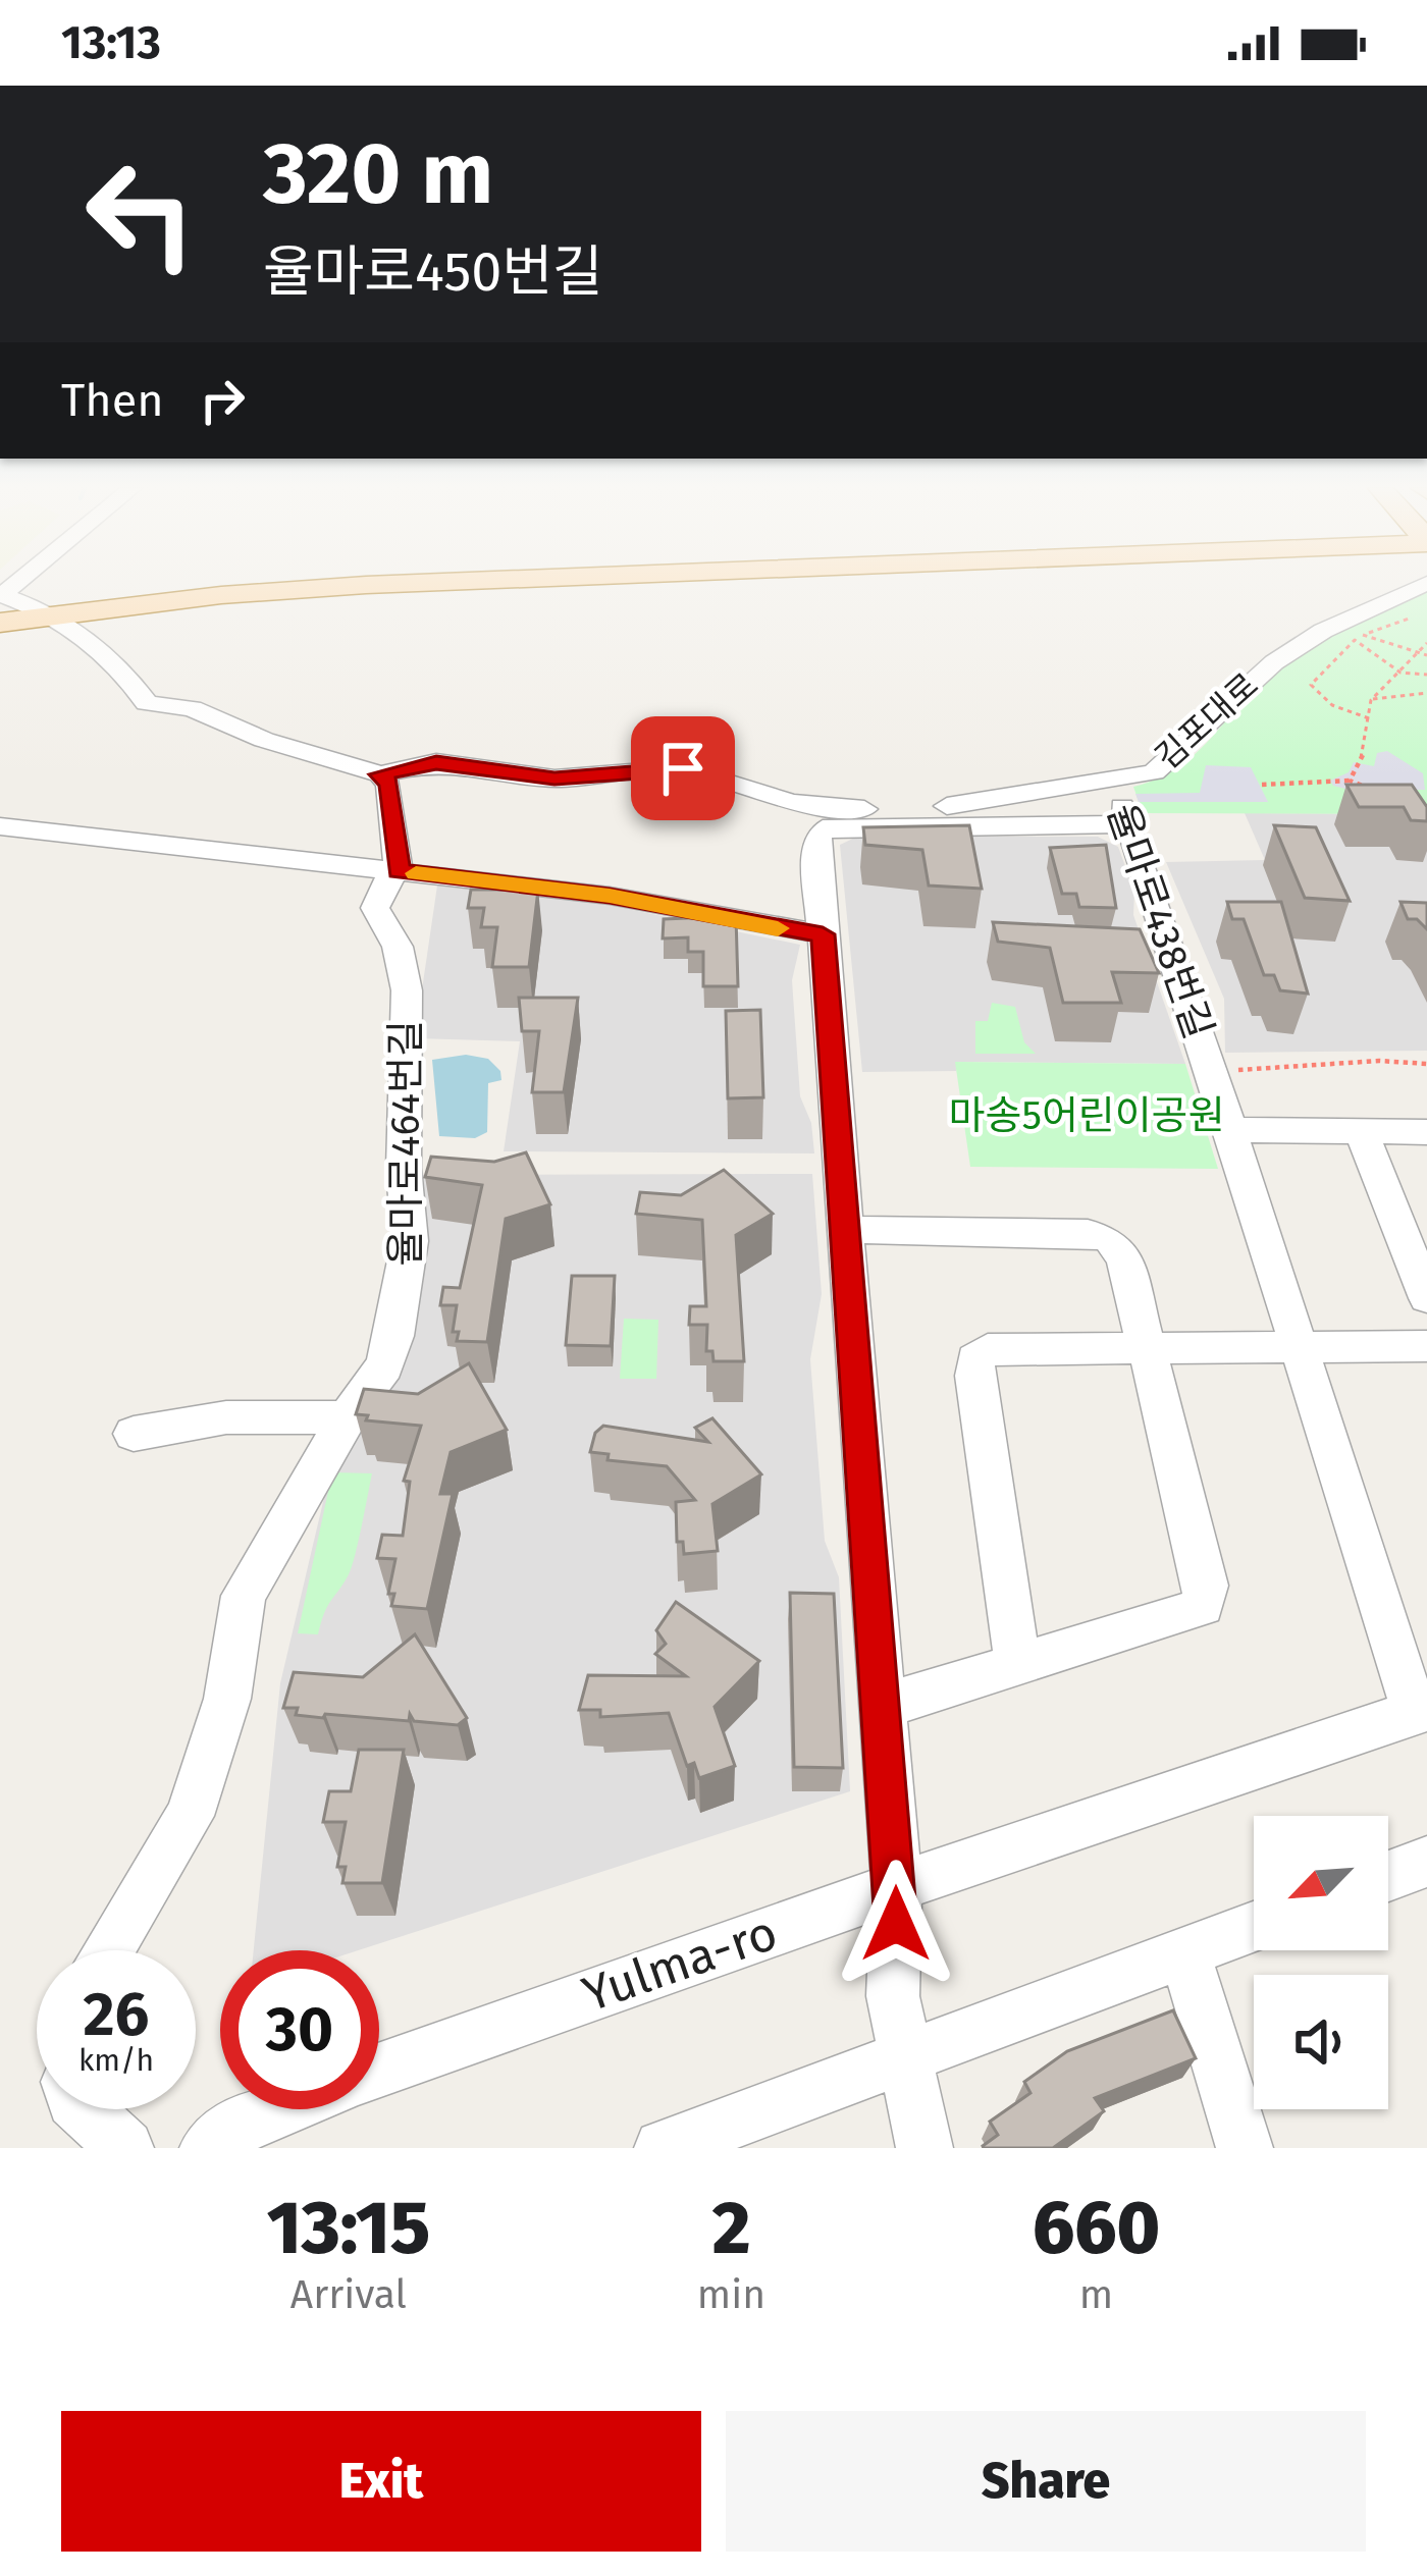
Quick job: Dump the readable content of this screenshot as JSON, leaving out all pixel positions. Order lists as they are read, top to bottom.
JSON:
{
  "streets": {
    "street": [
      "김포대로",
      "율마로438번길",
      "율마로464번길",
      "Yulma-ro"
    ]
  },
  "crossings": [
    ["김포대로", "율마로438번길"],
    ["김포대로", "율마로464번길"],
    ["율마로438번길", "Yulma-ro"]
  ],
  "parks": ["마송5어린이공원"],
  "north": "bottom left",
  "page": {
    "status": "13:13",
    "turn": ["320 m", "율마로450번길"],
    "then": "Then",
    "speed": "26 km/h",
    "limit": "30",
    "eta": [
      "13:15",
      "Arrival",
      "2",
      "min",
      "660",
      "m"
    ],
    "buttons": ["Exit", "Share"]
  }
}
